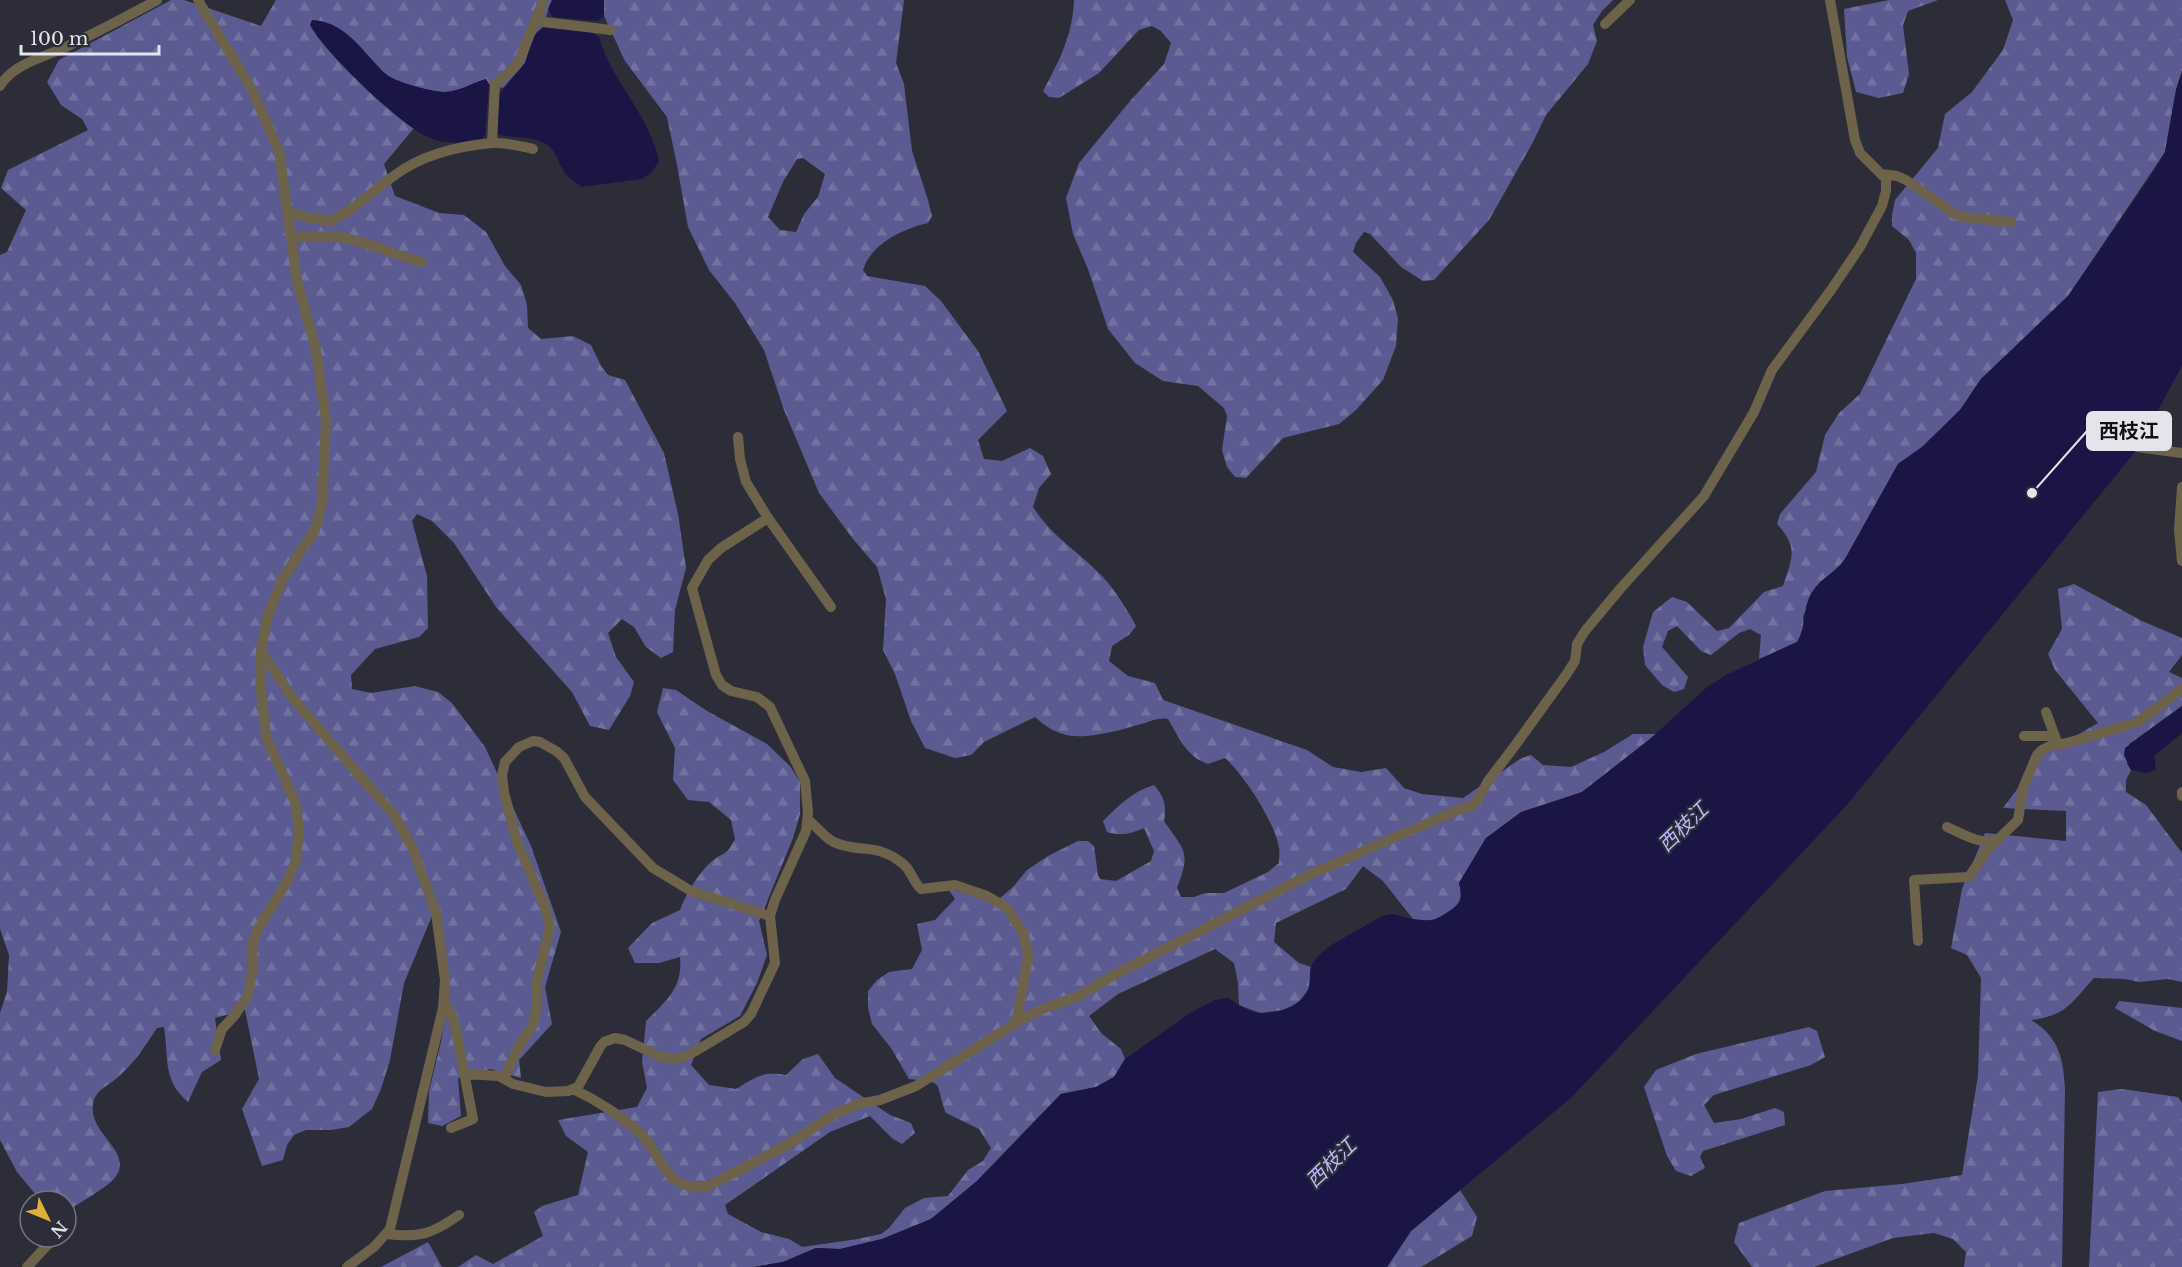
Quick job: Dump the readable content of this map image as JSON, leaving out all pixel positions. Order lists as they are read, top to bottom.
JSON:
{
  "water": ["西枝江"],
  "places": ["西枝江"],
  "scale_bar": "100 m",
  "north": "bottom right"
}
